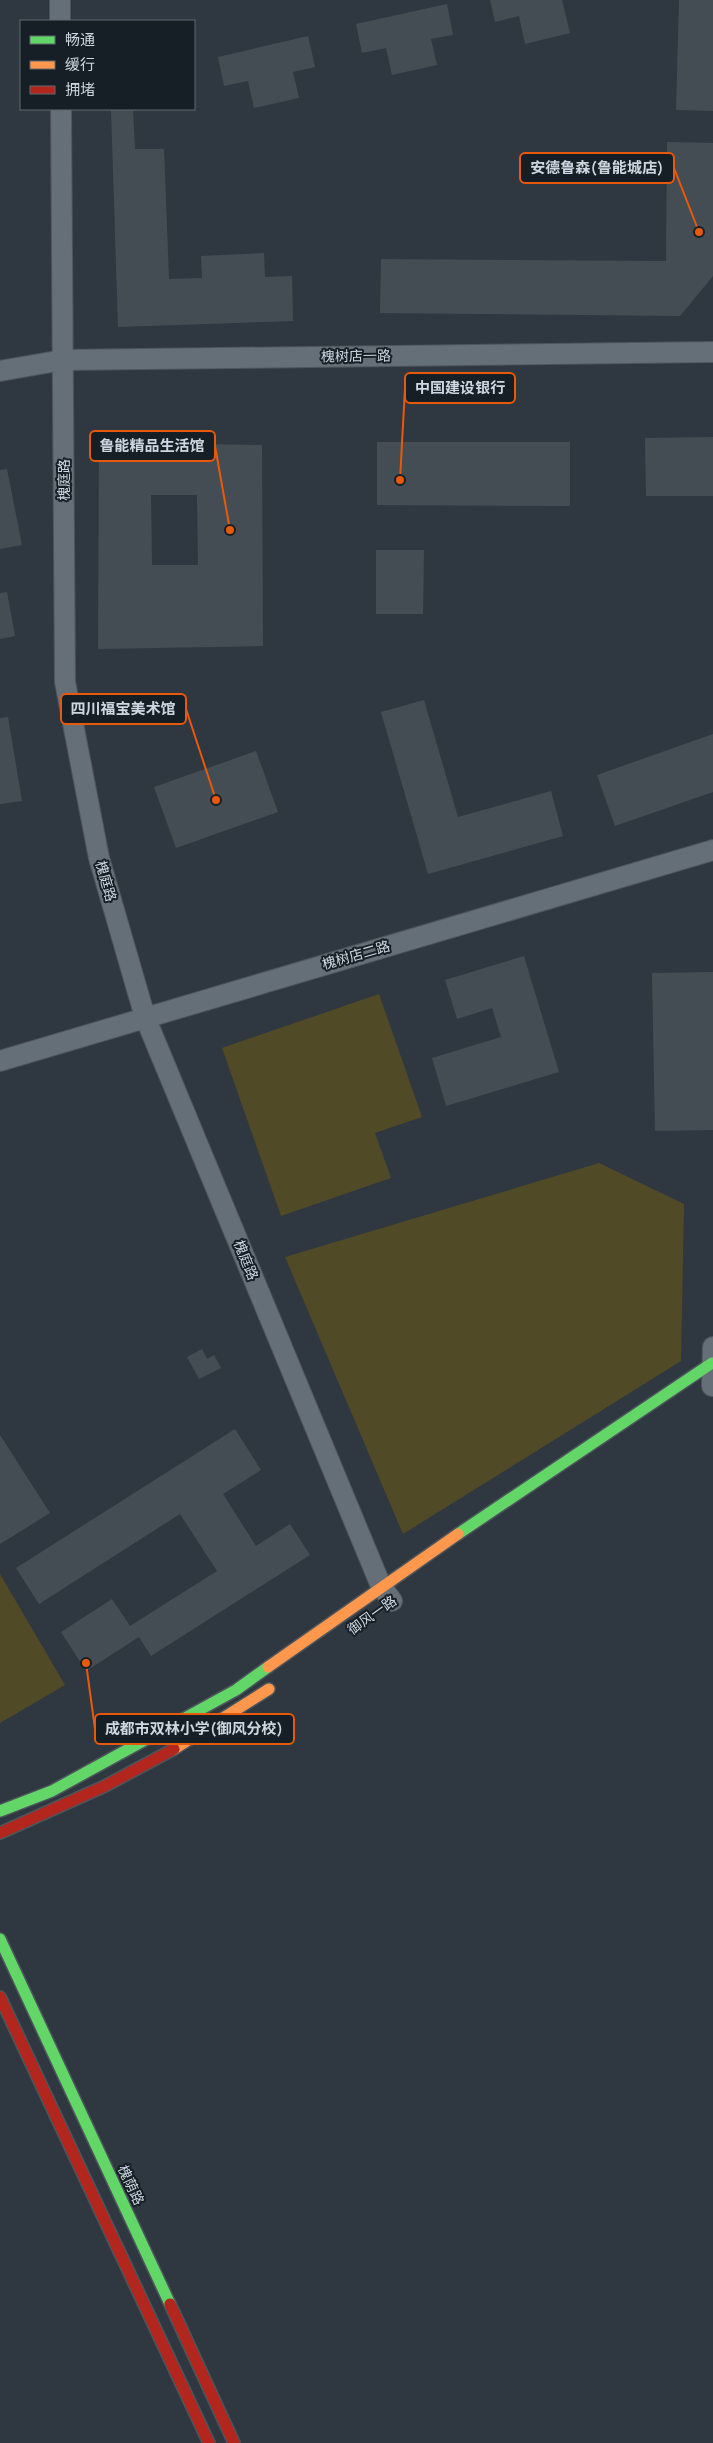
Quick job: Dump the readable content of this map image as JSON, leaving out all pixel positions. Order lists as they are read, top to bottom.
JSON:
{
  "streets": {
    "main road": ["御风一路", "槐荫路"],
    "street": ["槐树店一路", "槐庭路", "槐树店二路"]
  },
  "crossings": [
    ["槐树店一路", "槐庭路"],
    ["槐庭路", "槐树店二路"],
    ["槐庭路", "御风一路"]
  ],
  "places": [
    "安德鲁森(鲁能城店)",
    "中国建设银行",
    "鲁能精品生活馆",
    "四川福宝美术馆",
    "成都市双林小学(御风分校)"
  ],
  "legend": ["畅通", "缓行", "拥堵"]
}
